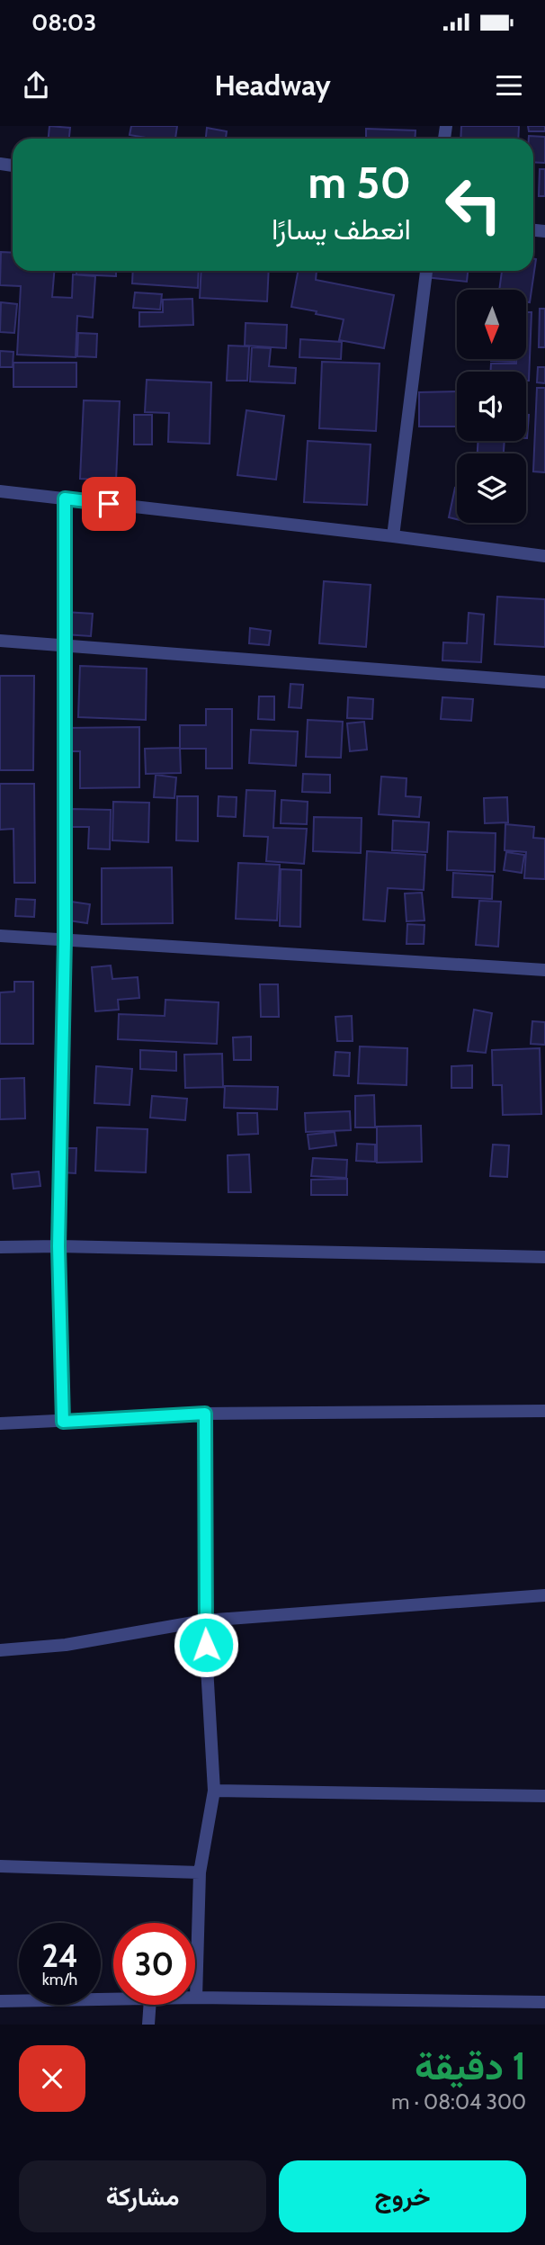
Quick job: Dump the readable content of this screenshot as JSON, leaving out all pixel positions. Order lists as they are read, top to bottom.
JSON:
{
  "north": "bottom",
  "page": {
    "status": "08:03",
    "header": "Headway",
    "turn": ["50 m", "انعطف يسارًا"],
    "speed": "24 km/h",
    "limit": "30",
    "heading": ["1 دقيقة", "300 m · 08:04"],
    "buttons": ["خروج", "مشاركة"]
  }
}
